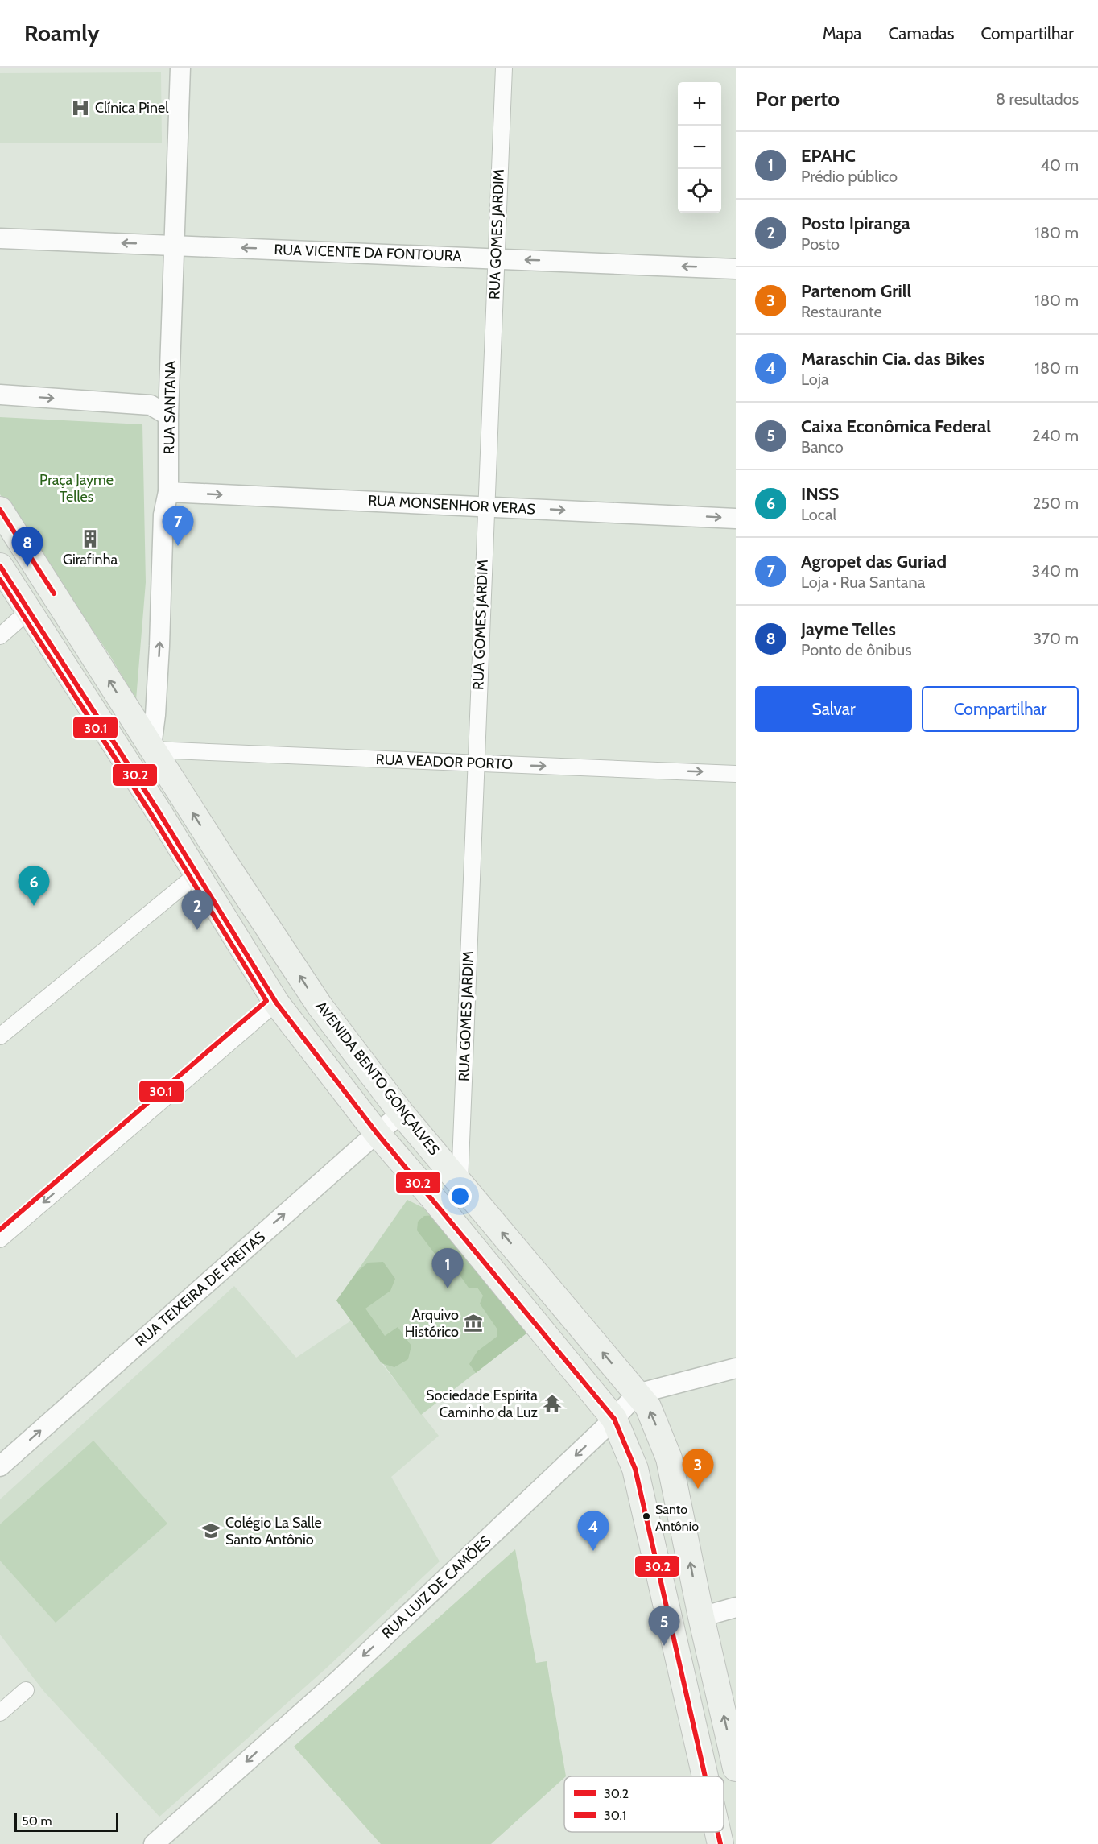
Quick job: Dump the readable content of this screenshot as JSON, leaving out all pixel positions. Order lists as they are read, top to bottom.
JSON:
{
  "streets": {
    "main road": ["AVENIDA BENTO GONÇALVES"],
    "street": [
      "RUA GOMES JARDIM",
      "RUA VICENTE DA FONTOURA",
      "RUA SANTANA",
      "RUA MONSENHOR VERAS",
      "RUA VEADOR PORTO",
      "RUA TEIXEIRA DE FREITAS",
      "RUA LUIZ DE CAMÕES"
    ]
  },
  "crossings": [
    ["RUA GOMES JARDIM", "RUA VICENTE DA FONTOURA"],
    ["RUA GOMES JARDIM", "RUA MONSENHOR VERAS"],
    ["RUA GOMES JARDIM", "RUA VEADOR PORTO"],
    ["RUA GOMES JARDIM", "AVENIDA BENTO GONÇALVES"],
    ["RUA VICENTE DA FONTOURA", "RUA SANTANA"],
    ["RUA SANTANA", "RUA MONSENHOR VERAS"],
    ["RUA SANTANA", "RUA VEADOR PORTO"],
    ["RUA SANTANA", "AVENIDA BENTO GONÇALVES"],
    ["RUA VEADOR PORTO", "AVENIDA BENTO GONÇALVES"],
    ["AVENIDA BENTO GONÇALVES", "RUA TEIXEIRA DE FREITAS"],
    ["AVENIDA BENTO GONÇALVES", "RUA LUIZ DE CAMÕES"]
  ],
  "one_way": [
    "RUA VICENTE DA FONTOURA",
    "RUA SANTANA",
    "RUA MONSENHOR VERAS",
    "RUA VEADOR PORTO",
    "RUA LUIZ DE CAMÕES"
  ],
  "parks": ["Praça Jayme Telles"],
  "places": {
    "hospital": ["Clínica Pinel"],
    "building": ["Girafinha"],
    "museum": ["Arquivo Histórico"],
    "temple": ["Sociedade Espírita Caminho da Luz"],
    "other": ["Santo Antônio"],
    "school or university": ["Colégio La Salle Santo Antônio"]
  },
  "lines": ["transit line 30.2", "transit line 30.1"],
  "legend": ["30.2", "30.1"],
  "scale_bar": "50 m",
  "page": {
    "header": "Roamly",
    "nav": ["Mapa", "Camadas", "Compartilhar"],
    "heading": ["Por perto", "8 resultados"],
    "map_buttons": ["+", "−"],
    "list": [
      {
        "mark": "1",
        "name": "EPAHC",
        "note": "Prédio público",
        "value": "40 m"
      },
      {
        "mark": "2",
        "name": "Posto Ipiranga",
        "note": "Posto",
        "value": "180 m"
      },
      {
        "mark": "3",
        "name": "Partenom Grill",
        "note": "Restaurante",
        "value": "180 m"
      },
      {
        "mark": "4",
        "name": "Maraschin Cia. das Bikes",
        "note": "Loja",
        "value": "180 m"
      },
      {
        "mark": "5",
        "name": "Caixa Econômica Federal",
        "note": "Banco",
        "value": "240 m"
      },
      {
        "mark": "6",
        "name": "INSS",
        "note": "Local",
        "value": "250 m"
      },
      {
        "mark": "7",
        "name": "Agropet das Guriad",
        "note": "Loja · Rua Santana",
        "value": "340 m"
      },
      {
        "mark": "8",
        "name": "Jayme Telles",
        "note": "Ponto de ônibus",
        "value": "370 m"
      }
    ],
    "pins": [
      "7",
      "8",
      "6",
      "2",
      "1",
      "3",
      "4",
      "5"
    ],
    "buttons": ["Salvar", "Compartilhar"],
    "scale": "50 m"
  }
}
